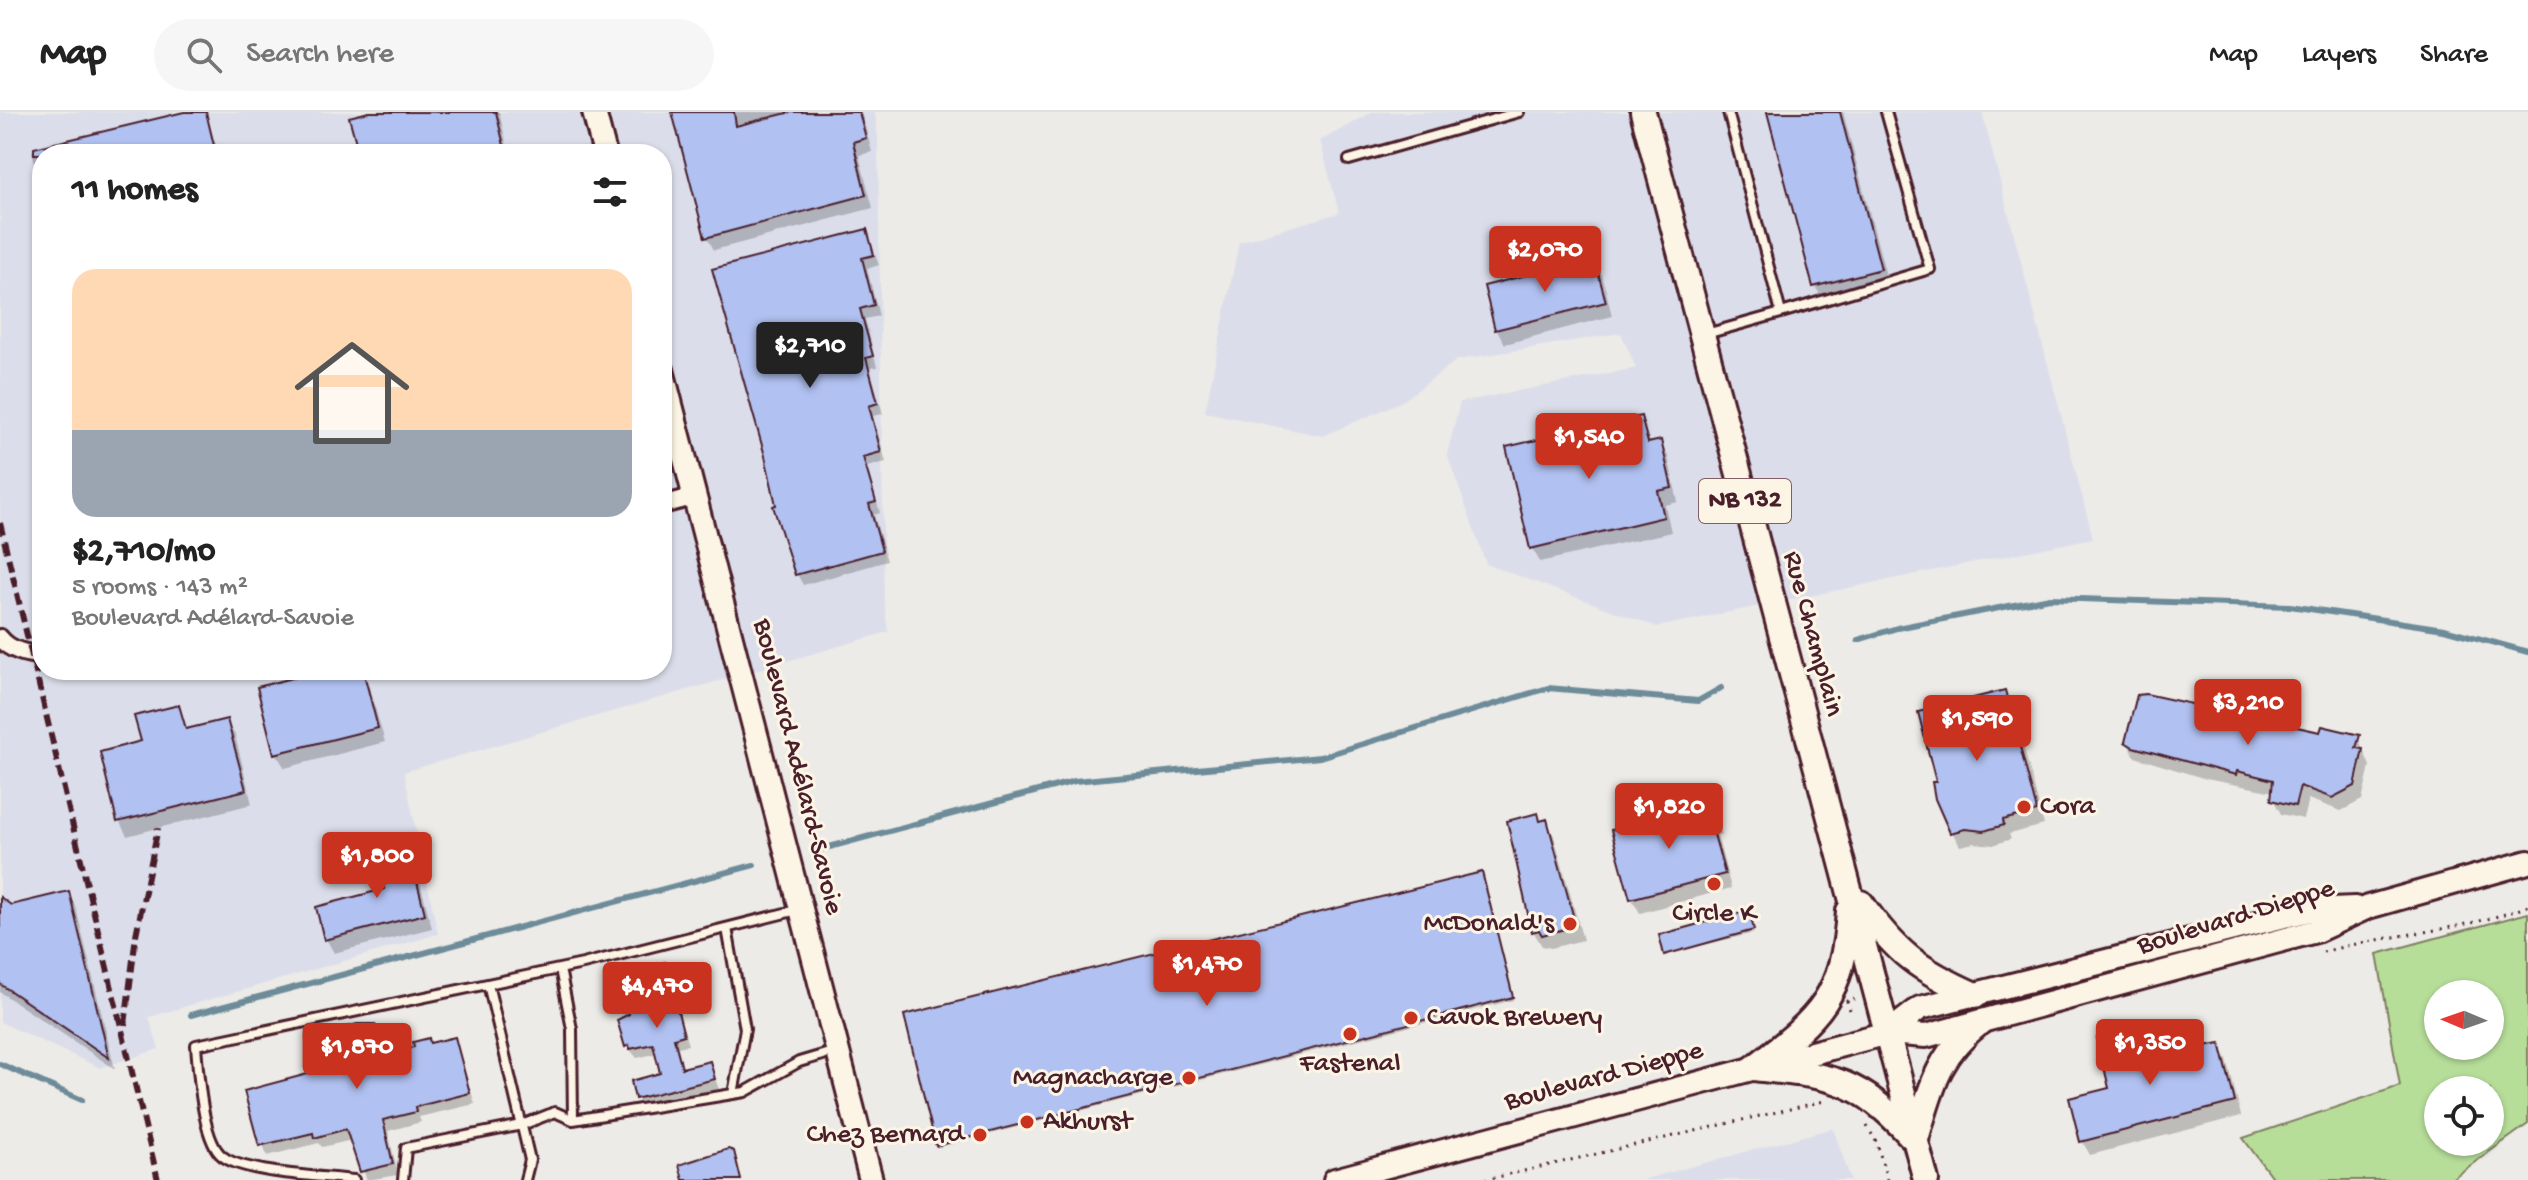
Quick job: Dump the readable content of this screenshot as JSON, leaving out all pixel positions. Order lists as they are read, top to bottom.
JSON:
{
  "streets": {
    "main road": [
      "NB 132",
      "Rue Champlain",
      "Boulevard Adélard-Savoie",
      "Boulevard Dieppe"
    ]
  },
  "crossings": [
    ["NB 132", "Rue Champlain"],
    ["NB 132", "Boulevard Dieppe"],
    ["Rue Champlain", "Boulevard Dieppe"]
  ],
  "places": [
    "Cora",
    "Circle K",
    "McDonald's",
    "Cavok Brewery",
    "Fastenal",
    "Magnacharge",
    "Akhurst",
    "Chez Bernard"
  ],
  "north": "left",
  "page": {
    "header": "Map",
    "search": "Search here",
    "nav": ["Map", "Layers", "Share"],
    "heading": "11 homes",
    "price": [
      "$2,070",
      "$2,710",
      "$1,540",
      "$3,210",
      "$1,590",
      "$1,820",
      "$1,800",
      "$1,470",
      "$4,470",
      "$1,350",
      "$1,870"
    ],
    "list": [
      {
        "name": "$2,710/mo",
        "note": "5 rooms · 143 m² · Boulevard Adélard-Savoie"
      }
    ]
  }
}
